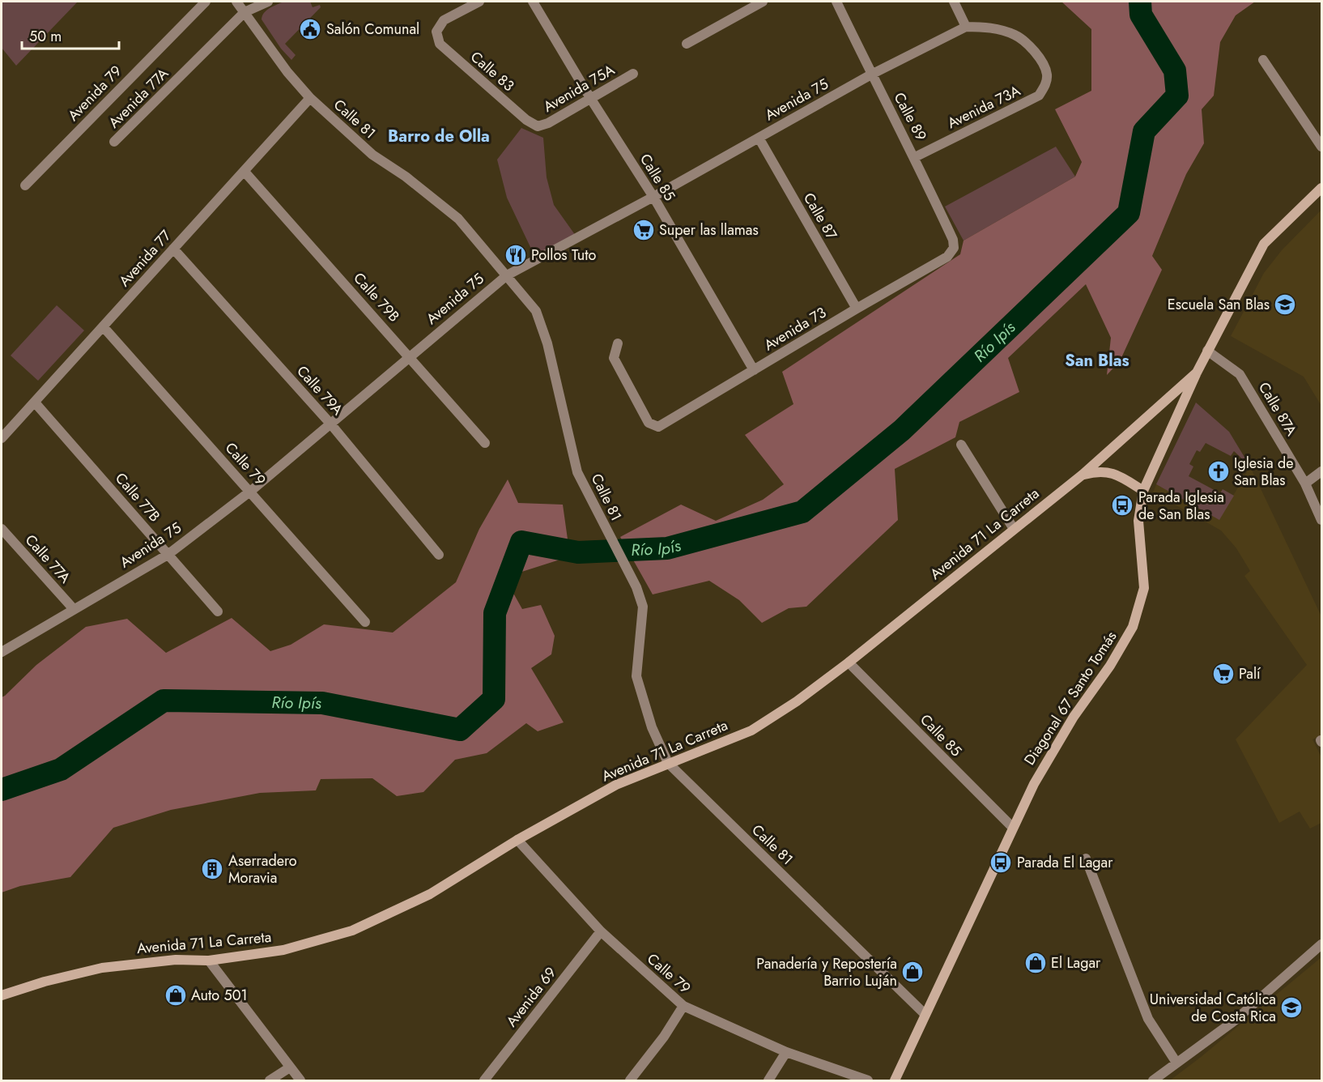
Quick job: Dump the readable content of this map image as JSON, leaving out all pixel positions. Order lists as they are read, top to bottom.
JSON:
{
  "streets": {
    "street": [
      "Calle 83",
      "Avenida 75A",
      "Avenida 79",
      "Avenida 77A",
      "Avenida 75",
      "Avenida 73A",
      "Calle 89",
      "Calle 81",
      "Calle 85",
      "Calle 87",
      "Avenida 77",
      "Calle 79B",
      "Avenida 73",
      "Calle 79A",
      "Calle 87A",
      "Calle 79",
      "Calle 77B",
      "Avenida 71 La Carreta",
      "Calle 77A",
      "Diagonal 67 Santo Tomás",
      "Avenida 69"
    ]
  },
  "crossings": [
    ["Calle 83", "Avenida 75A"],
    ["Avenida 75A", "Calle 85"],
    ["Avenida 77A", "Calle 81"],
    ["Avenida 75", "Avenida 73A"],
    ["Avenida 75", "Calle 89"],
    ["Avenida 75", "Calle 81"],
    ["Avenida 75", "Calle 85"],
    ["Avenida 75", "Calle 87"],
    ["Avenida 75", "Calle 79B"],
    ["Avenida 75", "Calle 79A"],
    ["Avenida 75", "Calle 79"],
    ["Avenida 75", "Calle 77B"],
    ["Avenida 75", "Calle 77A"],
    ["Avenida 73A", "Calle 89"],
    ["Calle 89", "Avenida 73"],
    ["Calle 81", "Avenida 77"],
    ["Calle 81", "Avenida 71 La Carreta"],
    ["Calle 81", "Diagonal 67 Santo Tomás"],
    ["Calle 85", "Avenida 73"],
    ["Calle 85", "Avenida 71 La Carreta"],
    ["Calle 85", "Diagonal 67 Santo Tomás"],
    ["Calle 87", "Avenida 73"],
    ["Avenida 77", "Calle 79B"],
    ["Avenida 77", "Calle 79A"],
    ["Avenida 77", "Calle 79"],
    ["Avenida 77", "Calle 77B"],
    ["Calle 87A", "Diagonal 67 Santo Tomás"],
    ["Calle 79", "Avenida 71 La Carreta"],
    ["Calle 79", "Avenida 69"],
    ["Avenida 71 La Carreta", "Diagonal 67 Santo Tomás"]
  ],
  "districts": ["Barro de Olla", "San Blas"],
  "water": ["Río Ipís"],
  "places": {
    "public building": ["Salón Comunal"],
    "supermarket": ["Super las llamas", "Palí"],
    "restaurant": ["Pollos Tuto"],
    "school or university": ["Escuela San Blas", "Universidad Católica de Costa Rica"],
    "church": ["Iglesia de San Blas"],
    "bus stop": ["Parada Iglesia de San Blas", "Parada El Lagar"],
    "building": ["Aserradero Moravia"],
    "shop": ["El Lagar", "Panadería y Repostería Barrio Luján", "Auto 501"]
  },
  "scale_bar": "50 m"
}
